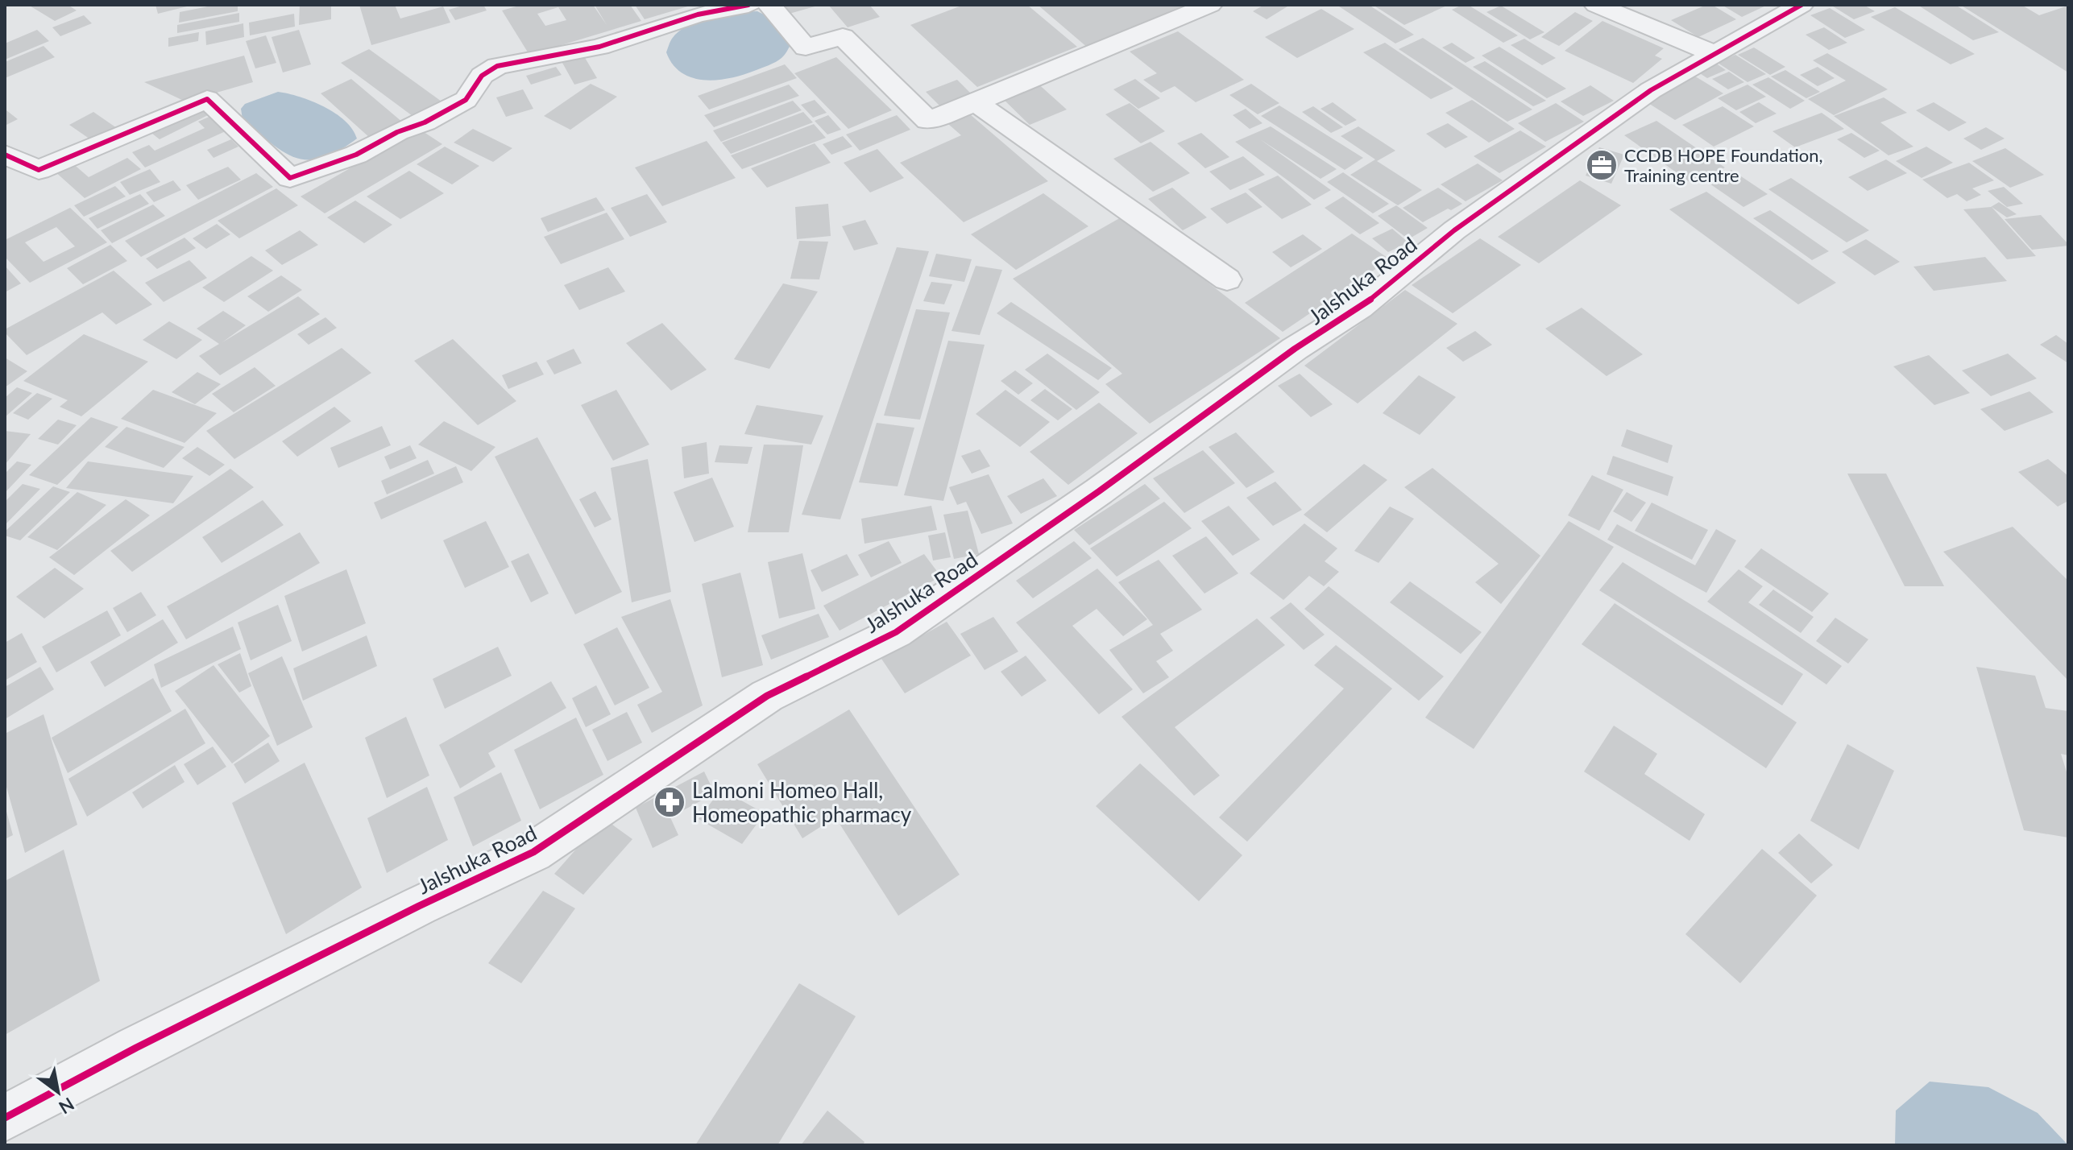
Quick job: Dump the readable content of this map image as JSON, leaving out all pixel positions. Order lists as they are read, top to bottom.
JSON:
{
  "streets": {
    "street": ["Jalshuka Road"]
  },
  "places": {
    "office": ["CCDB HOPE Foundation, Training centre"],
    "pharmacy": ["Lalmoni Homeo Hall, Homeopathic pharmacy"]
  },
  "north": "bottom right"
}
